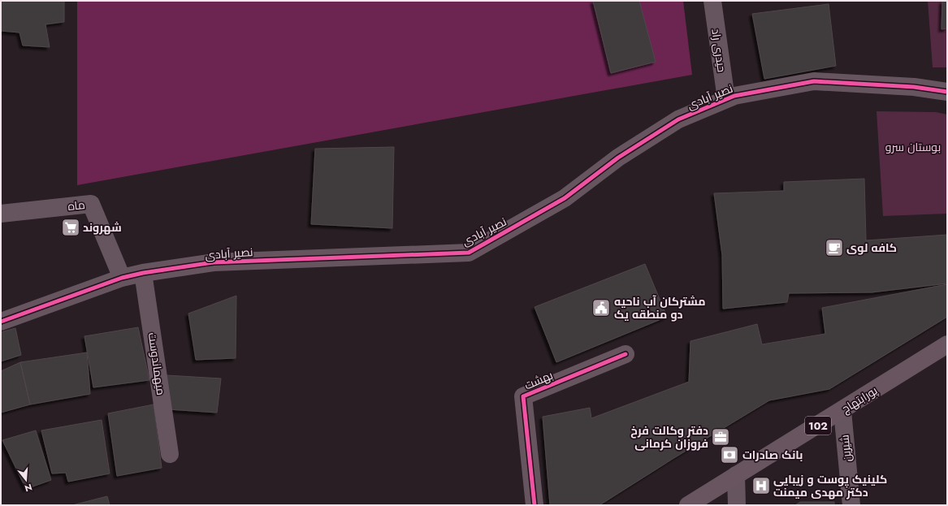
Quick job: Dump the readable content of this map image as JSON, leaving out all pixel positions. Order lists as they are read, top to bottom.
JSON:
{
  "streets": {
    "main road": ["پورابتهاج", "102"],
    "street": [
      "حیدری راد",
      "نصیر آبادی",
      "ماه",
      "میهماندوست",
      "بهشت",
      "شیرین"
    ]
  },
  "crossings": [
    ["حیدری راد", "نصیر آبادی"],
    ["نصیر آبادی", "ماه"],
    ["نصیر آبادی", "میهماندوست"],
    ["پورابتهاج", "شیرین"]
  ],
  "parks": ["بوستان سرو"],
  "places": {
    "supermarket": ["شهروند"],
    "cafe": ["کافه لوی"],
    "public building": ["مشترکان آب ناحیه دو منطقه یک"],
    "office": ["دفتر وکالت فرخ فروزان کرمانی"],
    "bank": ["بانک صادرات"],
    "hospital": ["کلینیک پوست و زیبایی دکتر مهدی میمنت"]
  },
  "north": "bottom"
}
